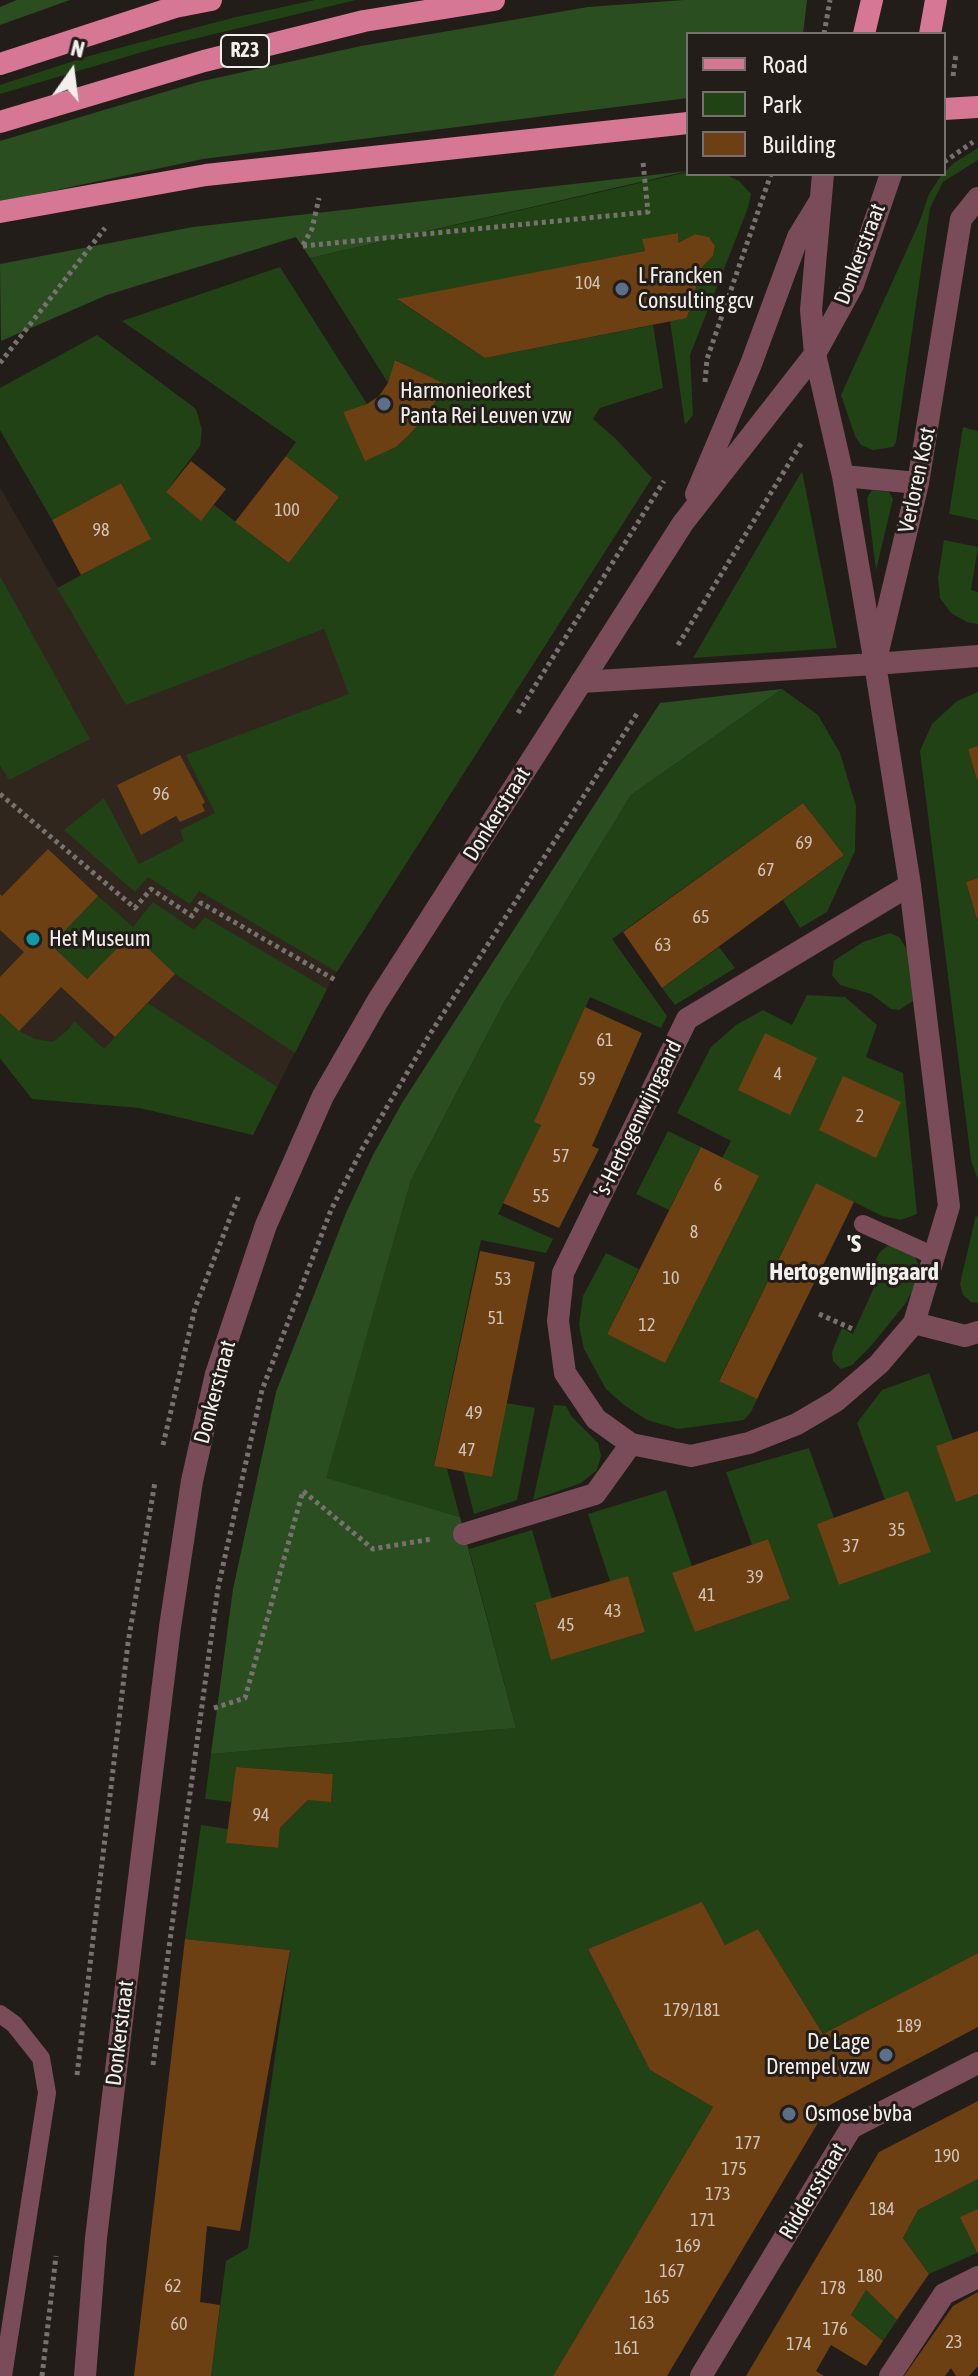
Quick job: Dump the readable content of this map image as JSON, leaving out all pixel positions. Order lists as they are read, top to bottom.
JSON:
{
  "streets": {
    "main road": ["R23"],
    "street": [
      "Donkerstraat",
      "Verloren Kost",
      "'s-Hertogenwijngaard",
      "Riddersstraat"
    ]
  },
  "crossings": [
    ["Donkerstraat", "'s-Hertogenwijngaard"],
    ["Verloren Kost", "'s-Hertogenwijngaard"]
  ],
  "districts": ["'S Hertogenwijngaard"],
  "places": [
    "L Francken Consulting gcv",
    "Harmonieorkest Panta Rei Leuven vzw",
    "Het Museum",
    "De Lage Drempel vzw",
    "Osmose bvba"
  ],
  "house_numbers": [
    "104",
    "100",
    "98",
    "96",
    "69",
    "67",
    "65",
    "63",
    "61",
    "4",
    "59",
    "2",
    "57",
    "6",
    "55",
    "8",
    "10",
    "53",
    "51",
    "12",
    "49",
    "47",
    "35",
    "37",
    "39",
    "41",
    "43",
    "45",
    "94",
    "179/181",
    "189",
    "177",
    "190",
    "175",
    "173",
    "184",
    "171",
    "169",
    "167",
    "180",
    "62",
    "178",
    "165",
    "163",
    "60",
    "176",
    "23",
    "174",
    "161"
  ],
  "legend": ["Road", "Park", "Building"],
  "north": "top"
}
